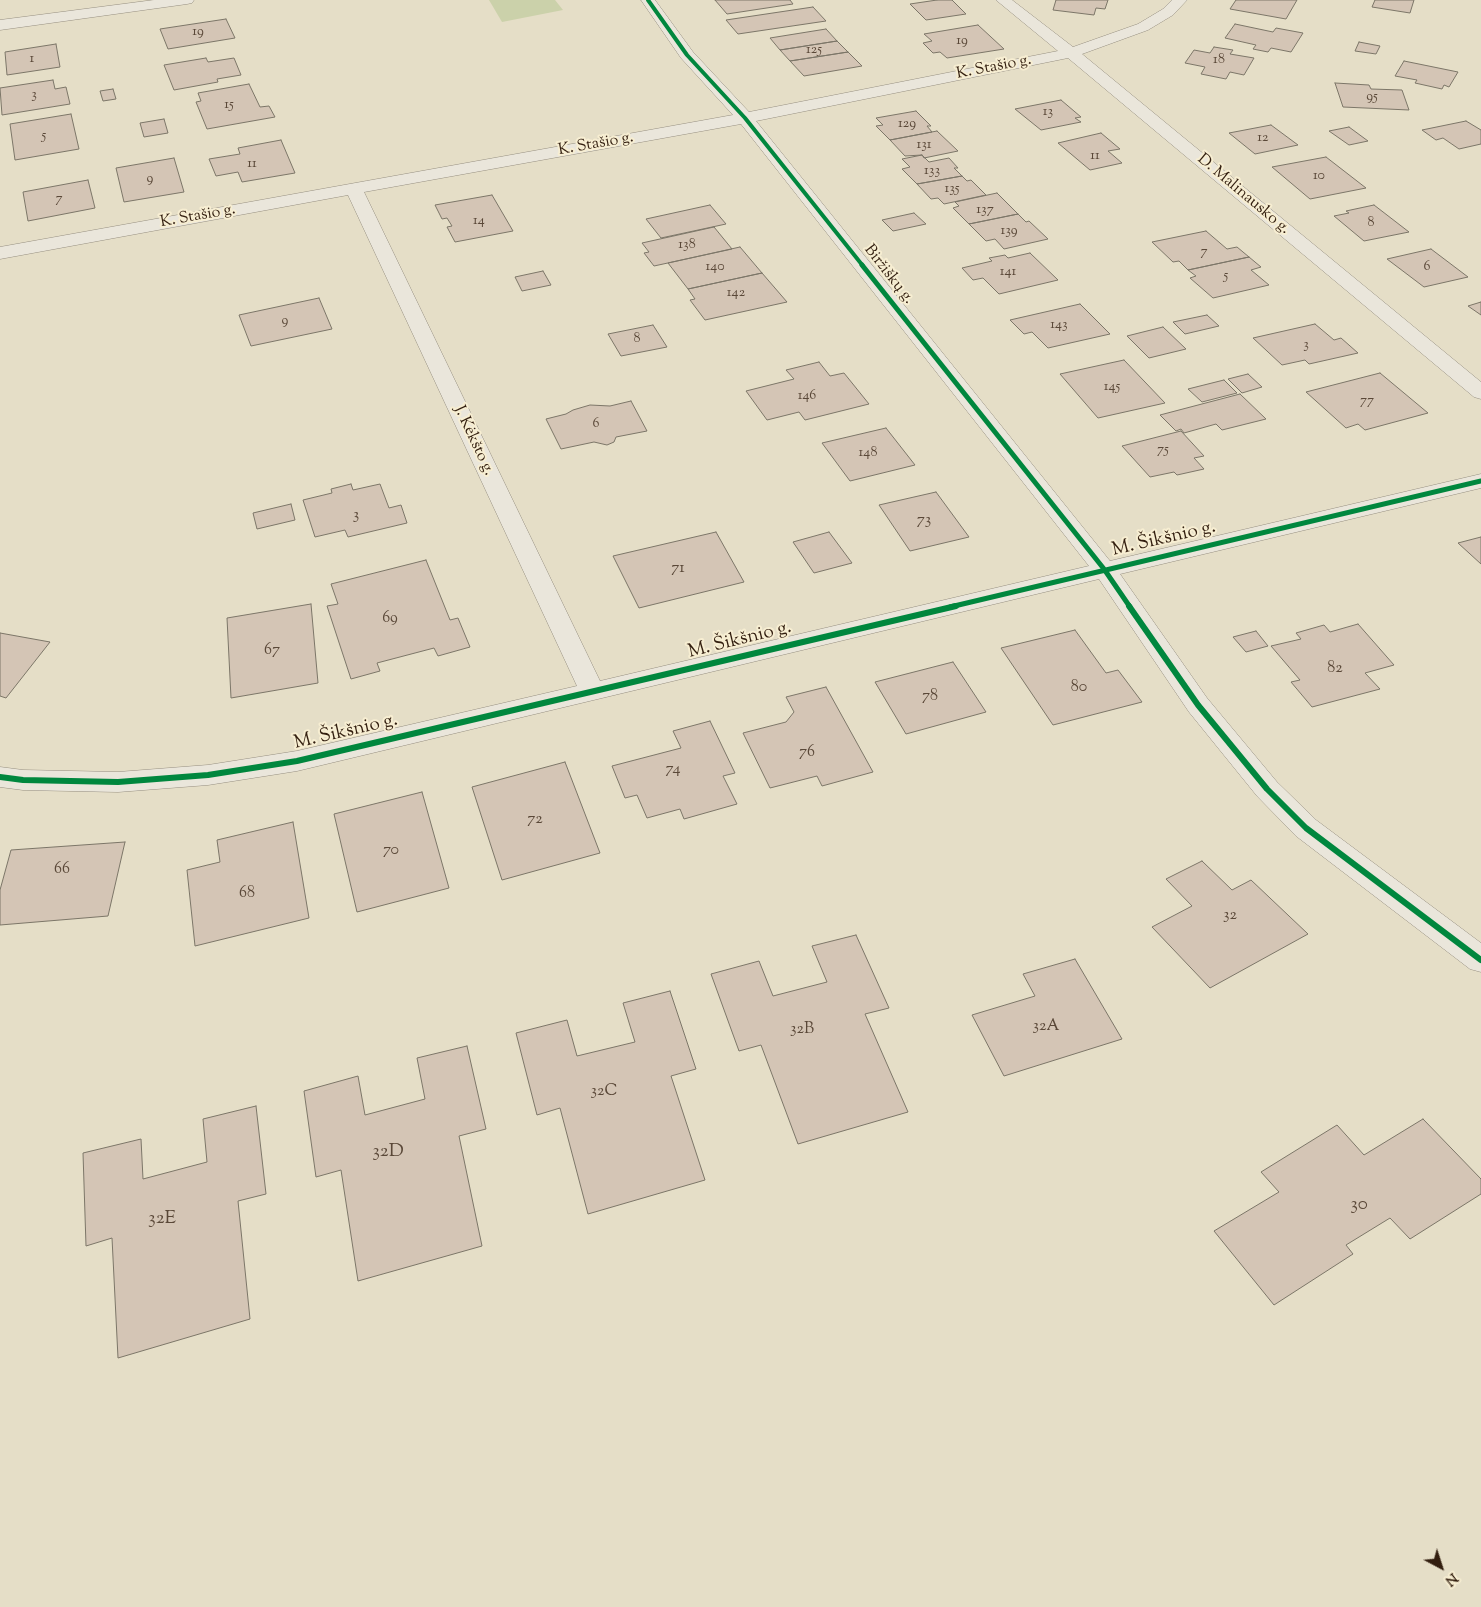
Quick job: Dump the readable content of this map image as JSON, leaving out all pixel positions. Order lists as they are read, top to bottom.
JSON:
{
  "streets": {
    "street": [
      "K. Stašio g.",
      "D. Malinausko g.",
      "Biržiškų g.",
      "J. Kėkšto g.",
      "M. Šikšnio g."
    ]
  },
  "crossings": [
    ["K. Stašio g.", "D. Malinausko g."],
    ["K. Stašio g.", "Biržiškų g."],
    ["K. Stašio g.", "J. Kėkšto g."],
    ["Biržiškų g.", "M. Šikšnio g."],
    ["J. Kėkšto g.", "M. Šikšnio g."]
  ],
  "house_numbers": [
    "19",
    "19",
    "125",
    "1",
    "18",
    "3",
    "95",
    "15",
    "13",
    "129",
    "5",
    "12",
    "131",
    "11",
    "11",
    "133",
    "10",
    "9",
    "135",
    "7",
    "137",
    "14",
    "8",
    "139",
    "138",
    "7",
    "140",
    "6",
    "141",
    "5",
    "142",
    "9",
    "143",
    "8",
    "3",
    "145",
    "146",
    "77",
    "6",
    "75",
    "148",
    "3",
    "73",
    "71",
    "69",
    "67",
    "82",
    "80",
    "78",
    "76",
    "74",
    "72",
    "70",
    "66",
    "68",
    "32",
    "32A",
    "32B",
    "32C",
    "32D",
    "30",
    "32E"
  ],
  "north": "bottom right"
}
